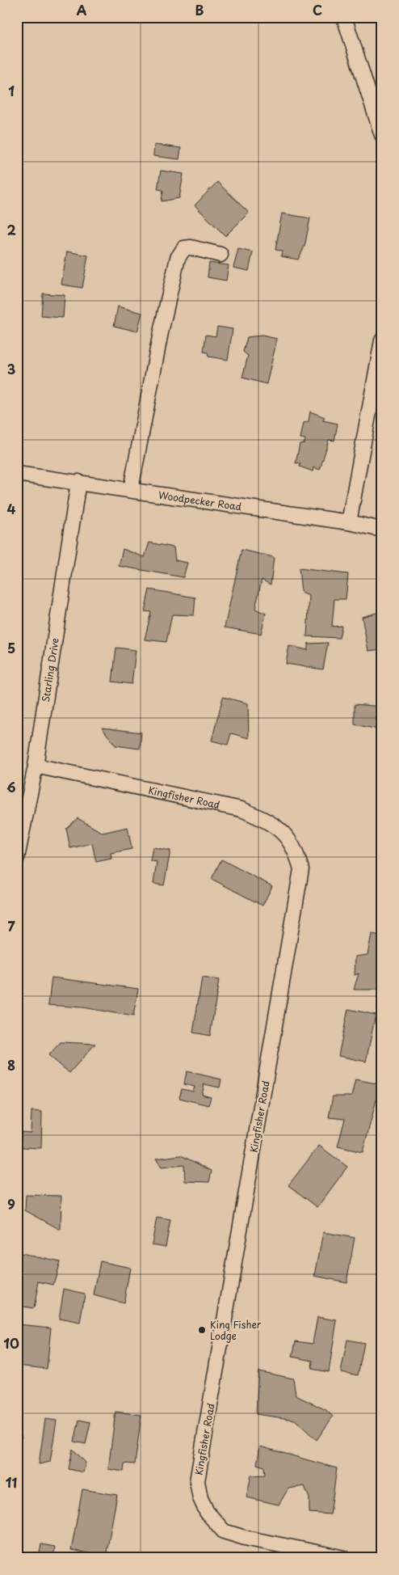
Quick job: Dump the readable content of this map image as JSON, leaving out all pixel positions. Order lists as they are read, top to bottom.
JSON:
{
  "streets": {
    "street": ["Woodpecker Road", "Starling Drive", "Kingfisher Road"]
  },
  "crossings": [
    ["Woodpecker Road", "Starling Drive"],
    ["Starling Drive", "Kingfisher Road"]
  ],
  "places": ["King Fisher Lodge"],
  "grid": {
    "columns": ["A", "B", "C"],
    "rows": [
      "1",
      "2",
      "3",
      "4",
      "5",
      "6",
      "7",
      "8",
      "9",
      "10",
      "11"
    ]
  }
}
